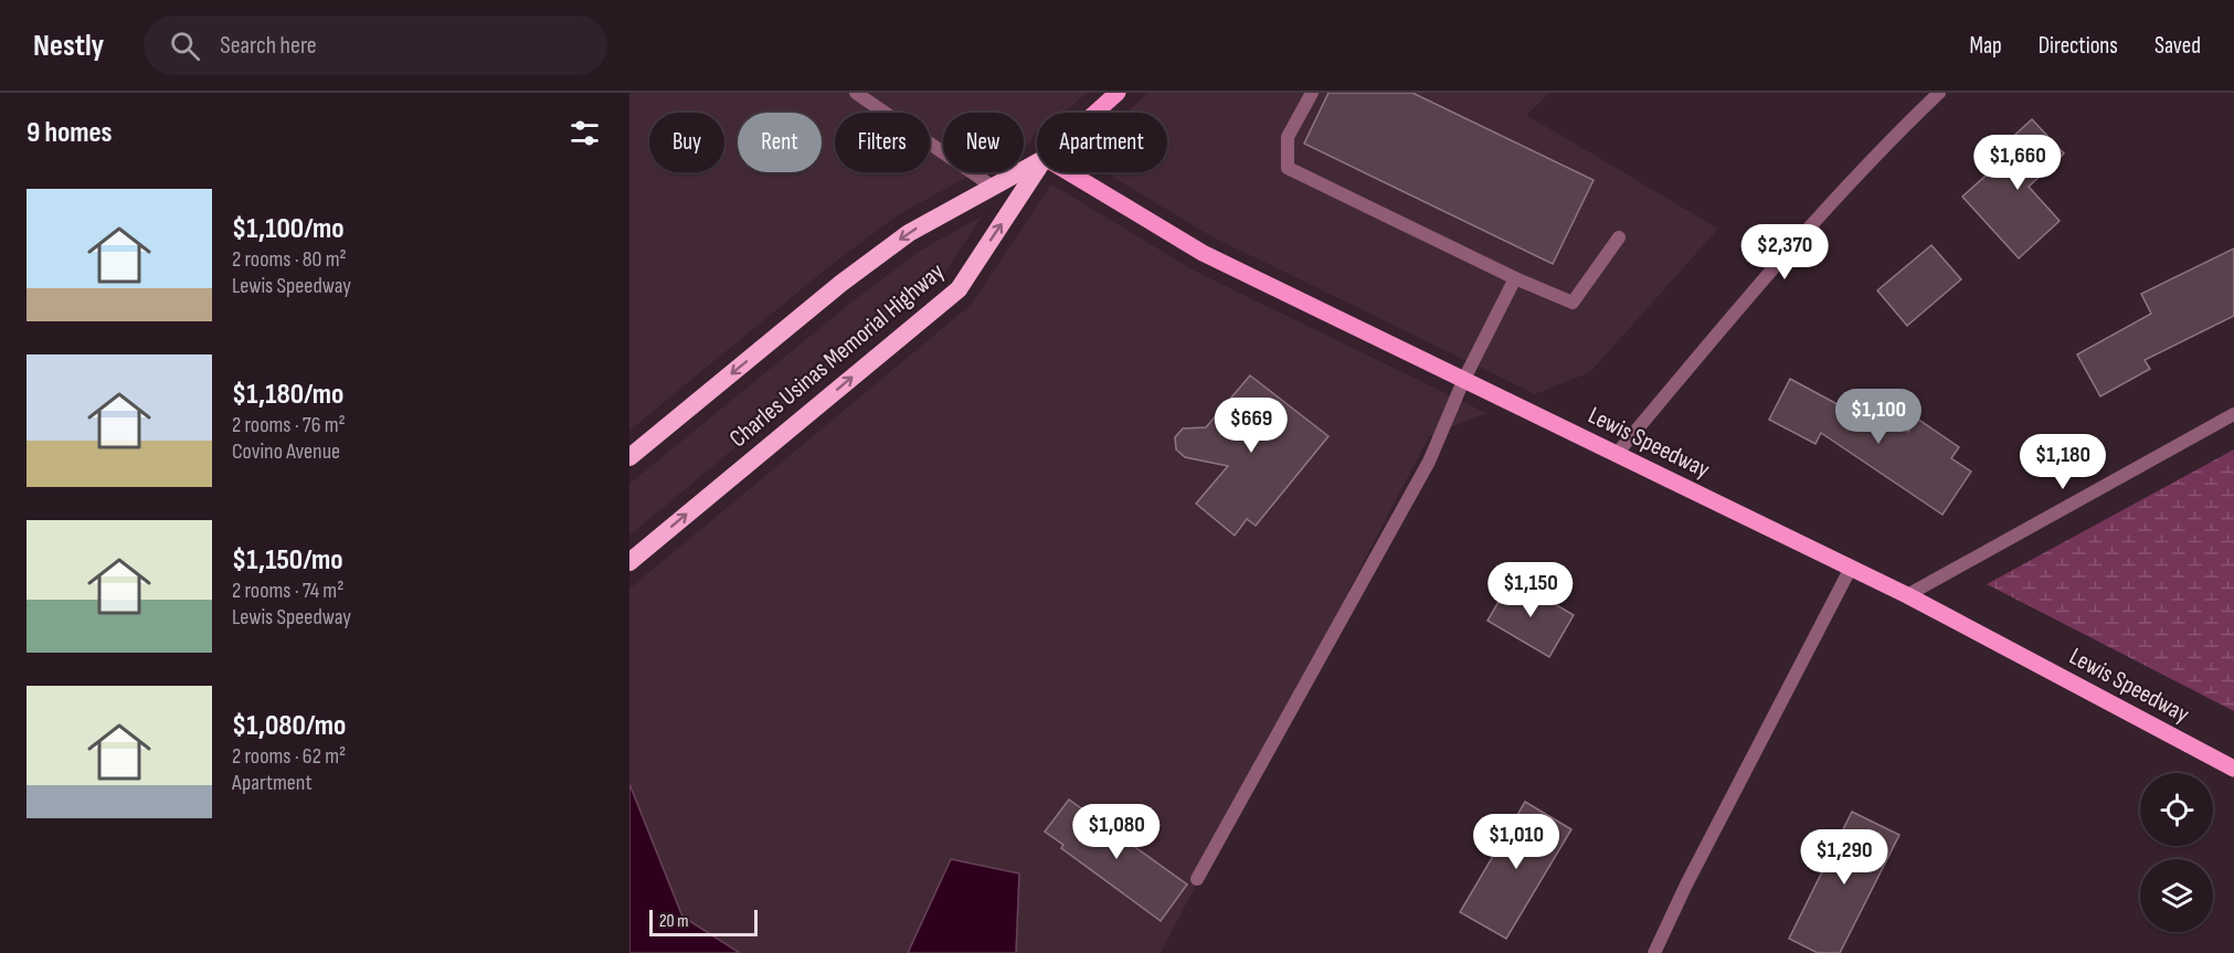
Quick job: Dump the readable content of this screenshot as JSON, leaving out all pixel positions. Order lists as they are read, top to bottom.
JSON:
{
  "streets": {
    "highway": ["Charles Usinas Memorial Highway"],
    "main road": ["Lewis Speedway"]
  },
  "scale_bar": "20 m",
  "page": {
    "header": "Nestly",
    "search": "Search here",
    "nav": ["Map", "Directions", "Saved"],
    "heading": "9 homes",
    "chip": [
      "Buy",
      "Rent",
      "Filters",
      "New",
      "Apartment"
    ],
    "price": [
      "$1,660",
      "$2,370",
      "$1,100",
      "$669",
      "$1,180",
      "$1,150",
      "$1,080",
      "$1,010",
      "$1,290"
    ],
    "list": [
      {
        "name": "$1,100/mo",
        "note": "2 rooms · 80 m² · Lewis Speedway"
      },
      {
        "name": "$1,180/mo",
        "note": "2 rooms · 76 m² · Covino Avenue"
      },
      {
        "name": "$1,150/mo",
        "note": "2 rooms · 74 m² · Lewis Speedway"
      },
      {
        "name": "$1,080/mo",
        "note": "2 rooms · 62 m² · Apartment"
      }
    ],
    "scale": "20 m"
  }
}
